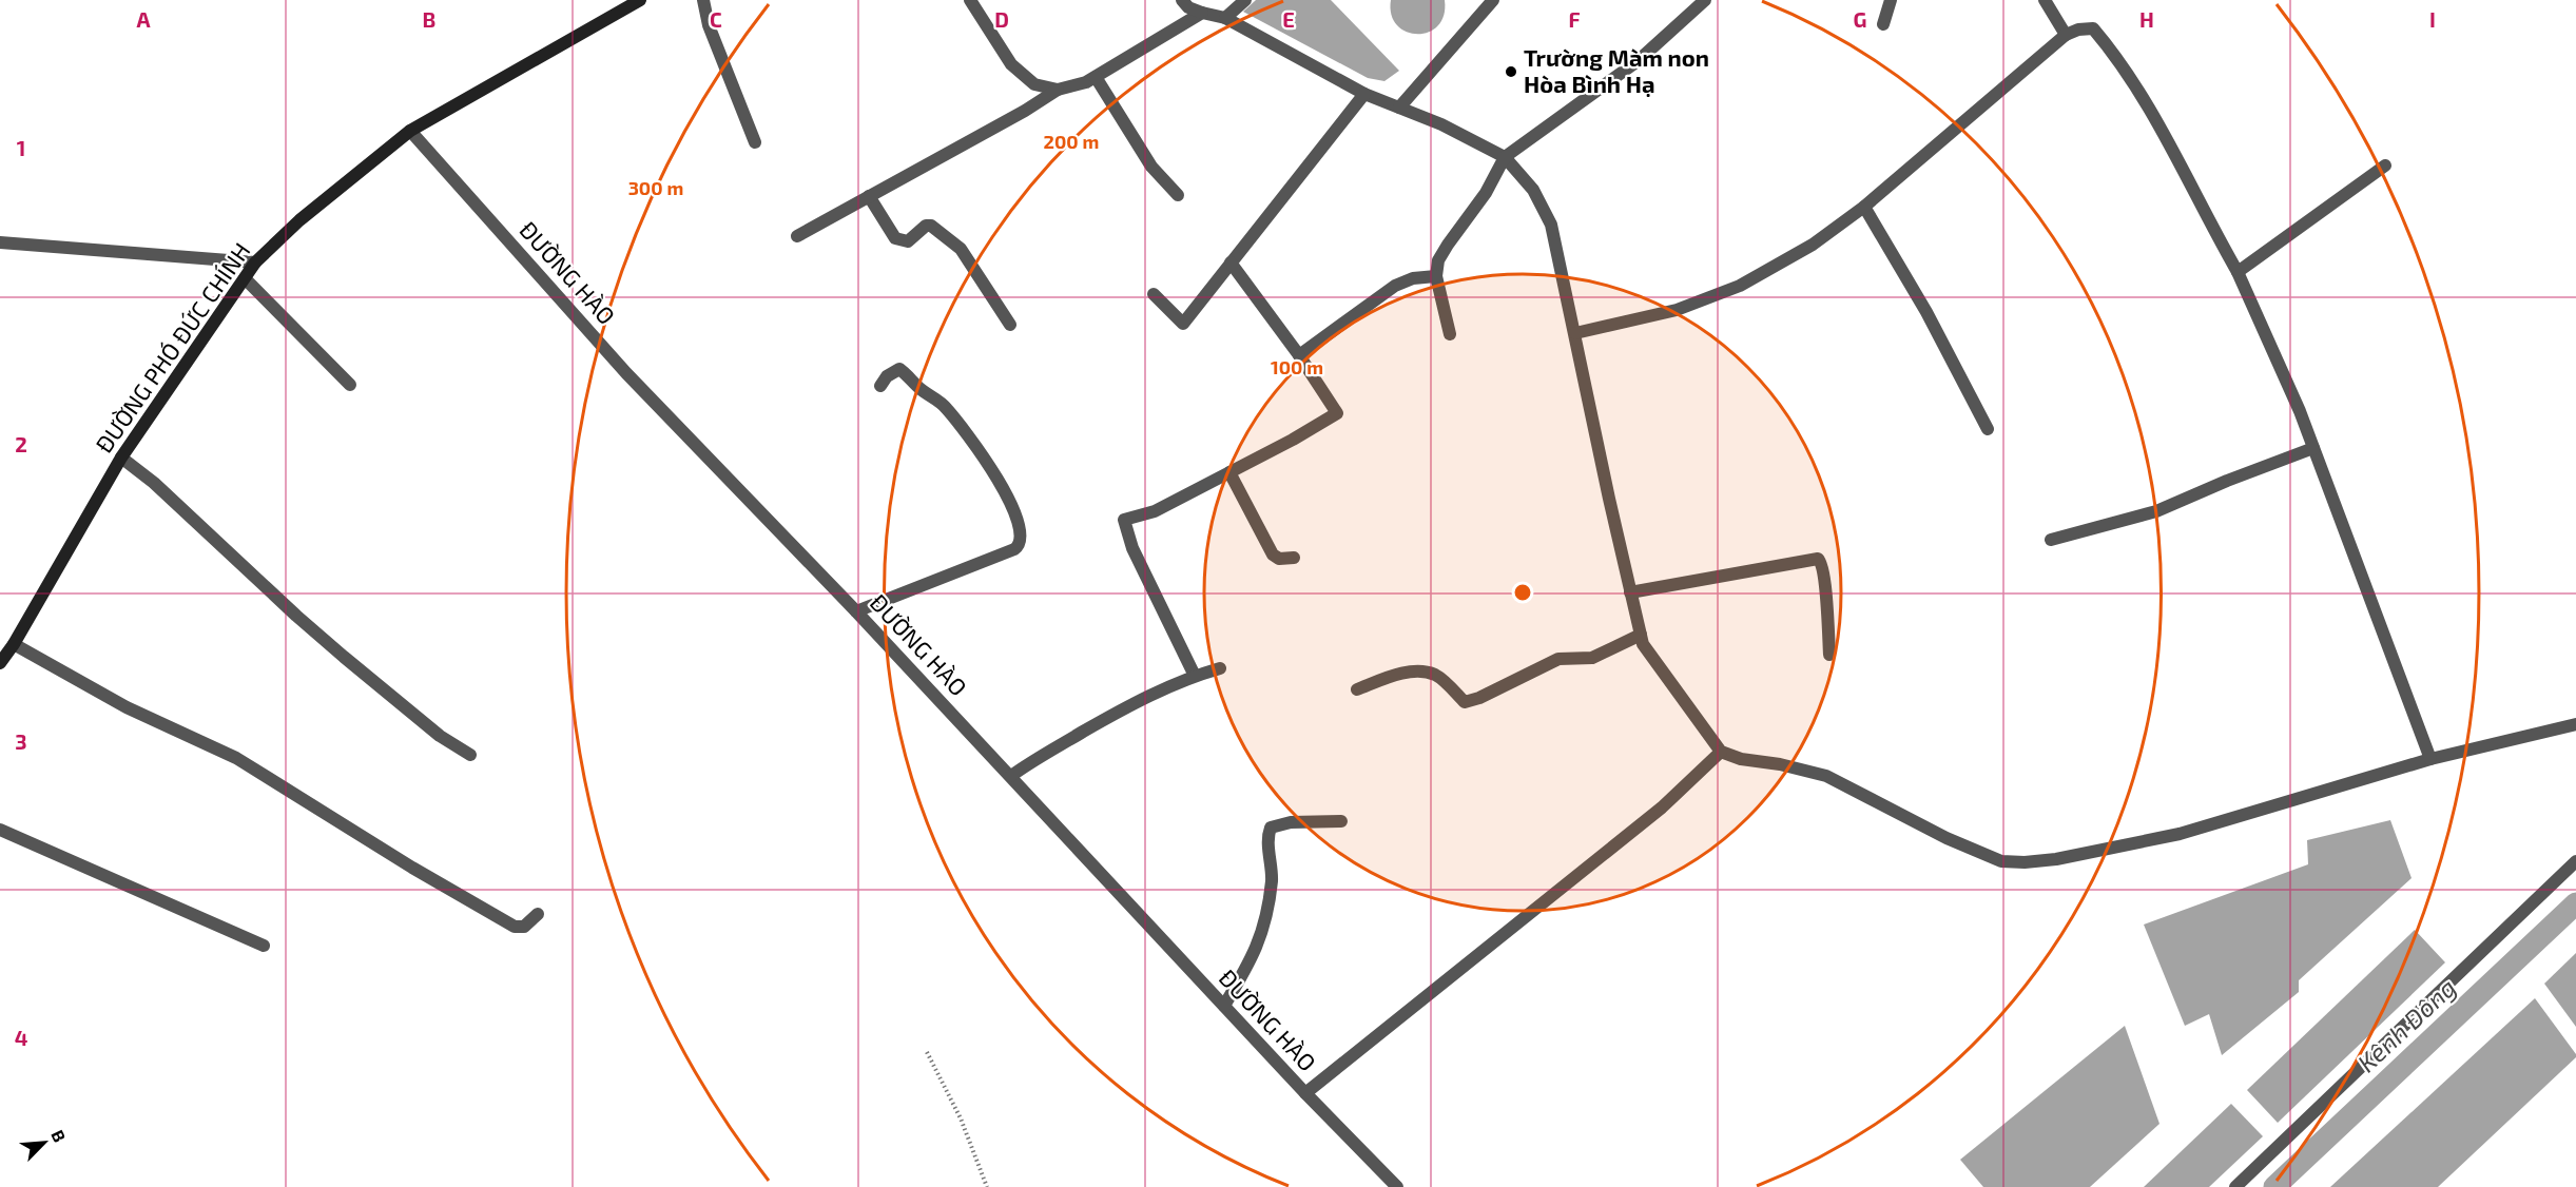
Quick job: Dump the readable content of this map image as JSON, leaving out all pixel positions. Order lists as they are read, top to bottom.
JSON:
{
  "streets": {
    "main road": ["ĐƯỜNG PHÓ ĐỨC CHÍNH"],
    "street": ["ĐƯỜNG HÀO"]
  },
  "crossings": [
    ["ĐƯỜNG HÀO", "ĐƯỜNG PHÓ ĐỨC CHÍNH"]
  ],
  "water": ["Kênh Đông"],
  "places": ["Trường Màm non Hòa Bình Hạ"],
  "north": "top right",
  "grid": {
    "columns": [
      "A",
      "B",
      "C",
      "D",
      "E",
      "F",
      "G",
      "H",
      "I"
    ],
    "rows": [
      "1",
      "2",
      "3",
      "4"
    ]
  },
  "rings": ["200 m", "300 m", "100 m"]
}
